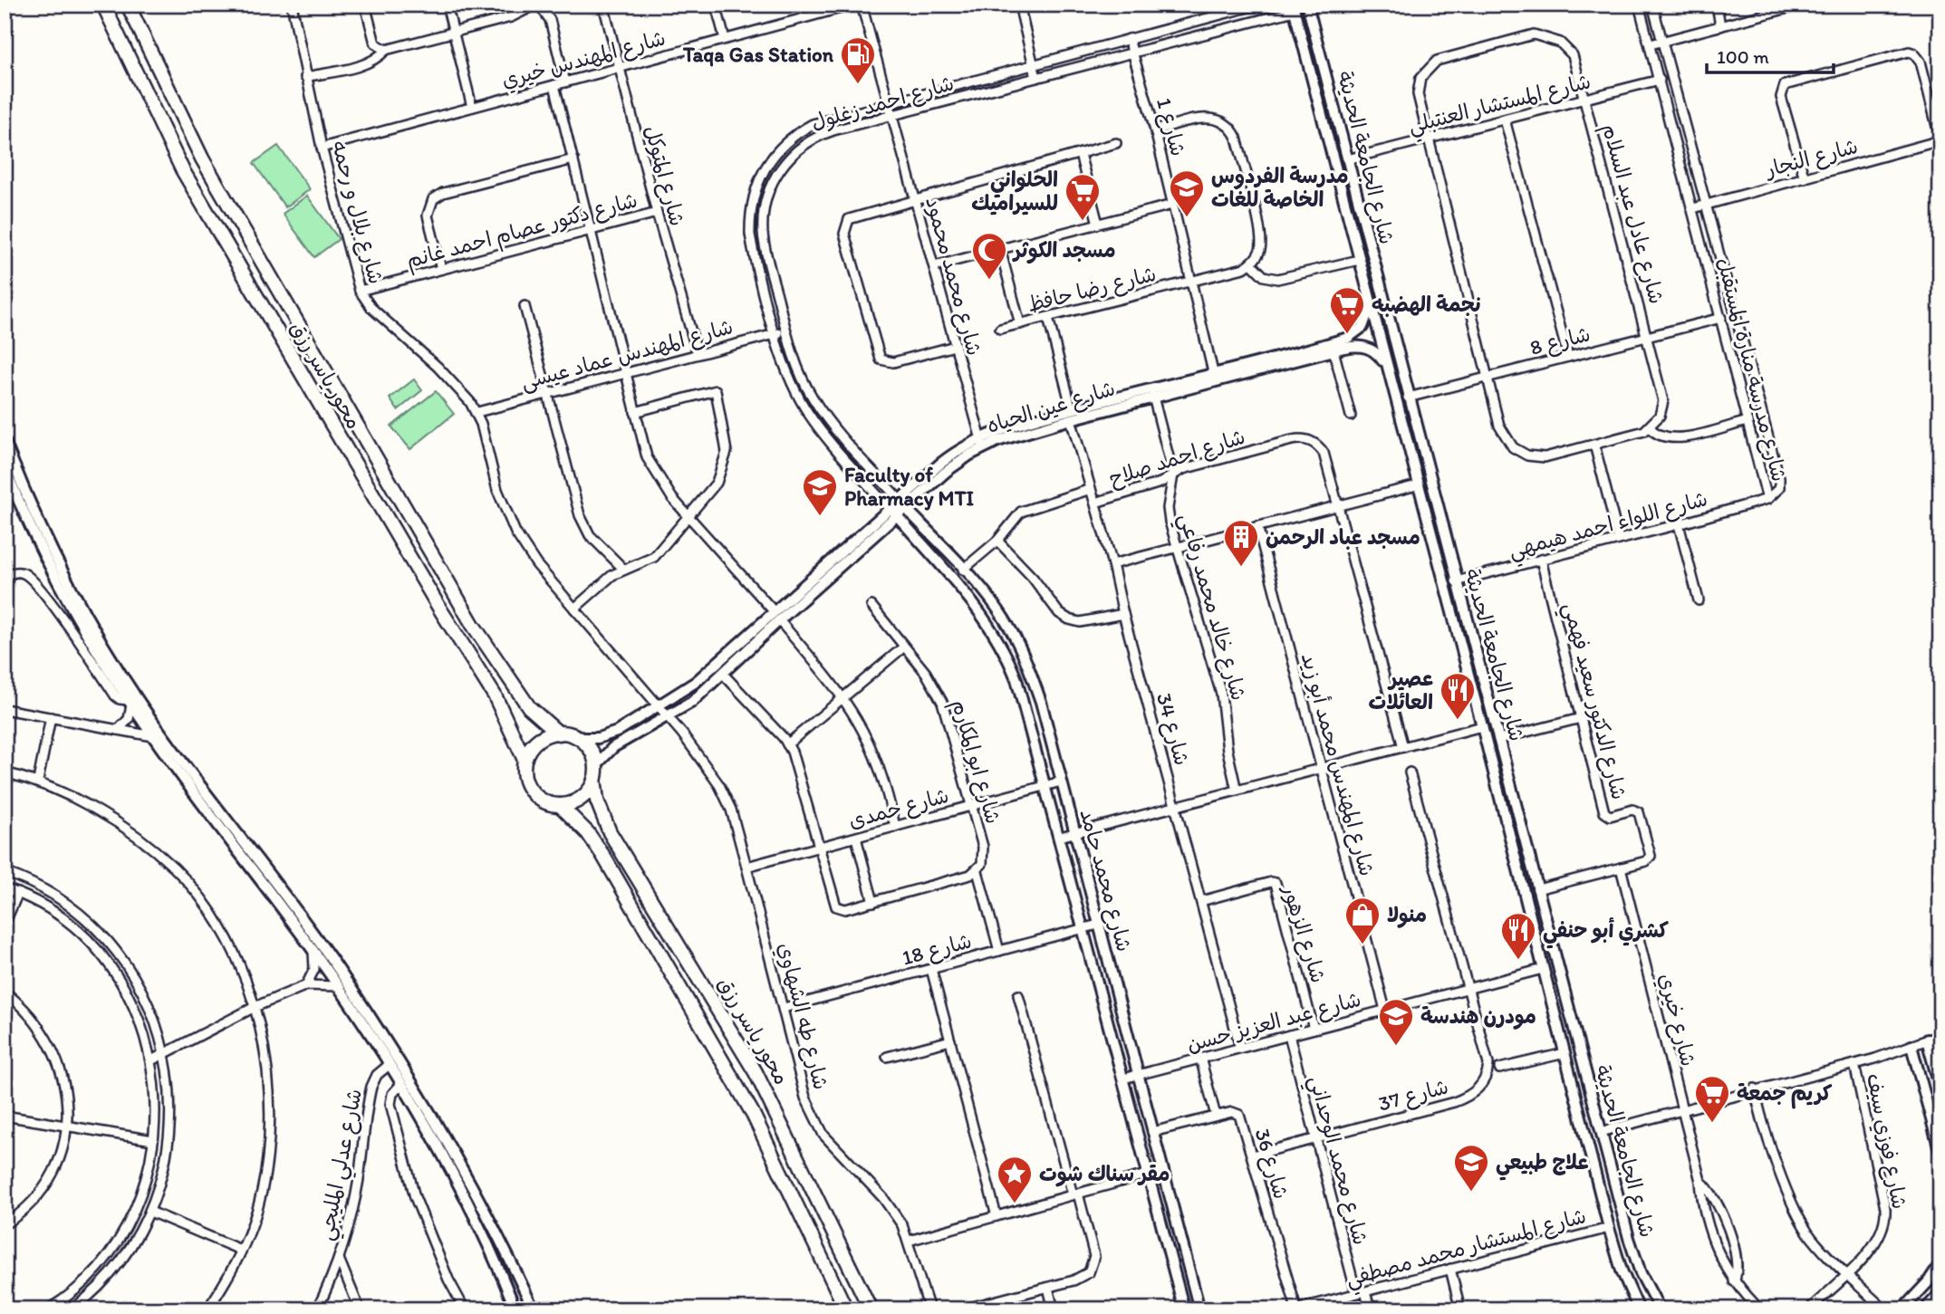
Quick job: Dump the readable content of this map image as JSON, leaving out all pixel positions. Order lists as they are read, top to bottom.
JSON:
{
  "streets": {
    "main road": ["محور ياسر رزق"],
    "street": [
      "شارع المهندس خيري",
      "شارع احمد زغلول",
      "شارع المستشار العنتبلي",
      "شارع 1",
      "شارع الجامعة الحديثة",
      "شارع النجار",
      "شارع المتوكل",
      "شارع بلال و رحمه",
      "شارع عادل عبد السلام",
      "شارع دكتور عصام احمد غانم",
      "شارع محمد محمود",
      "شارع رضا حافظ",
      "شارع 8",
      "شارع المهندس عماد عيسى",
      "شارع مدرسة منارة المستقبل",
      "شارع عين الحياه",
      "شارع احمد صلاح",
      "شارع اللواء احمد هيمهي",
      "شارع خالد محمد رفاعي",
      "شارع الدكتور سعيد فهمي",
      "شارع 34",
      "شارع ابو المكارم",
      "شارع المهندس محمد أبو زيد",
      "شارع حمدى",
      "شارع محمد حامد",
      "شارع الزهور",
      "شارع 18",
      "شارع طه الشهاوي",
      "شارع خيري",
      "شارع عبد العزيز حسن",
      "شارع 37",
      "شارع فوزي سيف",
      "شارع محمد الوحداني",
      "شارع 36",
      "شارع عدلي المليجي",
      "شارع المستشار محمد مصطفي"
    ]
  },
  "crossings": [
    ["شارع المهندس خيري", "شارع المتوكل"],
    ["شارع المهندس خيري", "شارع بلال و رحمه"],
    ["شارع احمد زغلول", "شارع 1"],
    ["شارع احمد زغلول", "شارع الجامعة الحديثة"],
    ["شارع احمد زغلول", "شارع محمد محمود"],
    ["شارع احمد زغلول", "شارع المهندس عماد عيسى"],
    ["شارع احمد زغلول", "شارع عين الحياه"],
    ["شارع احمد زغلول", "شارع محمد حامد"],
    ["شارع المستشار العنتبلي", "شارع الجامعة الحديثة"],
    ["شارع المستشار العنتبلي", "شارع عادل عبد السلام"],
    ["شارع المستشار العنتبلي", "شارع مدرسة منارة المستقبل"],
    ["شارع 1", "شارع رضا حافظ"],
    ["شارع 1", "شارع عين الحياه"],
    ["شارع الجامعة الحديثة", "شارع 8"],
    ["شارع الجامعة الحديثة", "شارع عين الحياه"],
    ["شارع الجامعة الحديثة", "شارع اللواء احمد هيمهي"],
    ["شارع الجامعة الحديثة", "شارع عبد العزيز حسن"],
    ["شارع الجامعة الحديثة", "شارع المستشار محمد مصطفي"],
    ["شارع النجار", "شارع مدرسة منارة المستقبل"],
    ["شارع المتوكل", "شارع دكتور عصام احمد غانم"],
    ["شارع المتوكل", "شارع المهندس عماد عيسى"],
    ["شارع بلال و رحمه", "شارع دكتور عصام احمد غانم"],
    ["شارع بلال و رحمه", "شارع المهندس عماد عيسى"],
    ["شارع بلال و رحمه", "شارع عين الحياه"],
    ["شارع بلال و رحمه", "شارع طه الشهاوي"],
    ["شارع عادل عبد السلام", "شارع 8"],
    ["شارع محمد محمود", "شارع عين الحياه"],
    ["شارع رضا حافظ", "شارع 34"],
    ["شارع 8", "شارع مدرسة منارة المستقبل"],
    ["شارع مدرسة منارة المستقبل", "شارع اللواء احمد هيمهي"],
    ["محور ياسر رزق", "شارع عين الحياه"],
    ["شارع عين الحياه", "شارع خالد محمد رفاعي"],
    ["شارع عين الحياه", "شارع 34"],
    ["شارع عين الحياه", "شارع محمد حامد"],
    ["شارع عين الحياه", "شارع طه الشهاوي"],
    ["شارع احمد صلاح", "شارع خالد محمد رفاعي"],
    ["شارع احمد صلاح", "شارع 34"],
    ["شارع اللواء احمد هيمهي", "شارع الدكتور سعيد فهمي"],
    ["شارع الدكتور سعيد فهمي", "شارع خيري"],
    ["شارع 34", "شارع الزهور"],
    ["شارع 34", "شارع عبد العزيز حسن"],
    ["شارع ابو المكارم", "شارع حمدى"],
    ["شارع المهندس محمد أبو زيد", "شارع عبد العزيز حسن"],
    ["شارع حمدى", "شارع محمد حامد"],
    ["شارع حمدى", "شارع طه الشهاوي"],
    ["شارع محمد حامد", "شارع 18"],
    ["شارع محمد حامد", "شارع عبد العزيز حسن"],
    ["شارع محمد حامد", "شارع 36"],
    ["شارع الزهور", "شارع عبد العزيز حسن"],
    ["شارع 18", "شارع طه الشهاوي"],
    ["شارع عبد العزيز حسن", "شارع 37"],
    ["شارع عبد العزيز حسن", "شارع محمد الوحداني"],
    ["شارع 37", "شارع محمد الوحداني"],
    ["شارع 37", "شارع 36"],
    ["شارع محمد الوحداني", "شارع المستشار محمد مصطفي"],
    ["شارع 36", "شارع المستشار محمد مصطفي"]
  ],
  "places": {
    "fuel station": ["Taqa Gas Station"],
    "school or university": [
      "مدرسة الفردوس الخاصة للغات",
      "Faculty of Pharmacy MTI",
      "مودرن هندسة",
      "علاج طبيعي"
    ],
    "supermarket": ["الحلواني للسيراميك", "نجمة الهضبه", "كريم جمعة"],
    "mosque": ["مسجد الكوثر"],
    "building": ["مسجد عباد الرحمن"],
    "restaurant": ["عصير العائلات", "كشري أبو حنفي"],
    "shop": ["منولا"],
    "place": ["مقر سناك شوت"]
  },
  "scale_bar": "100 m"
}
